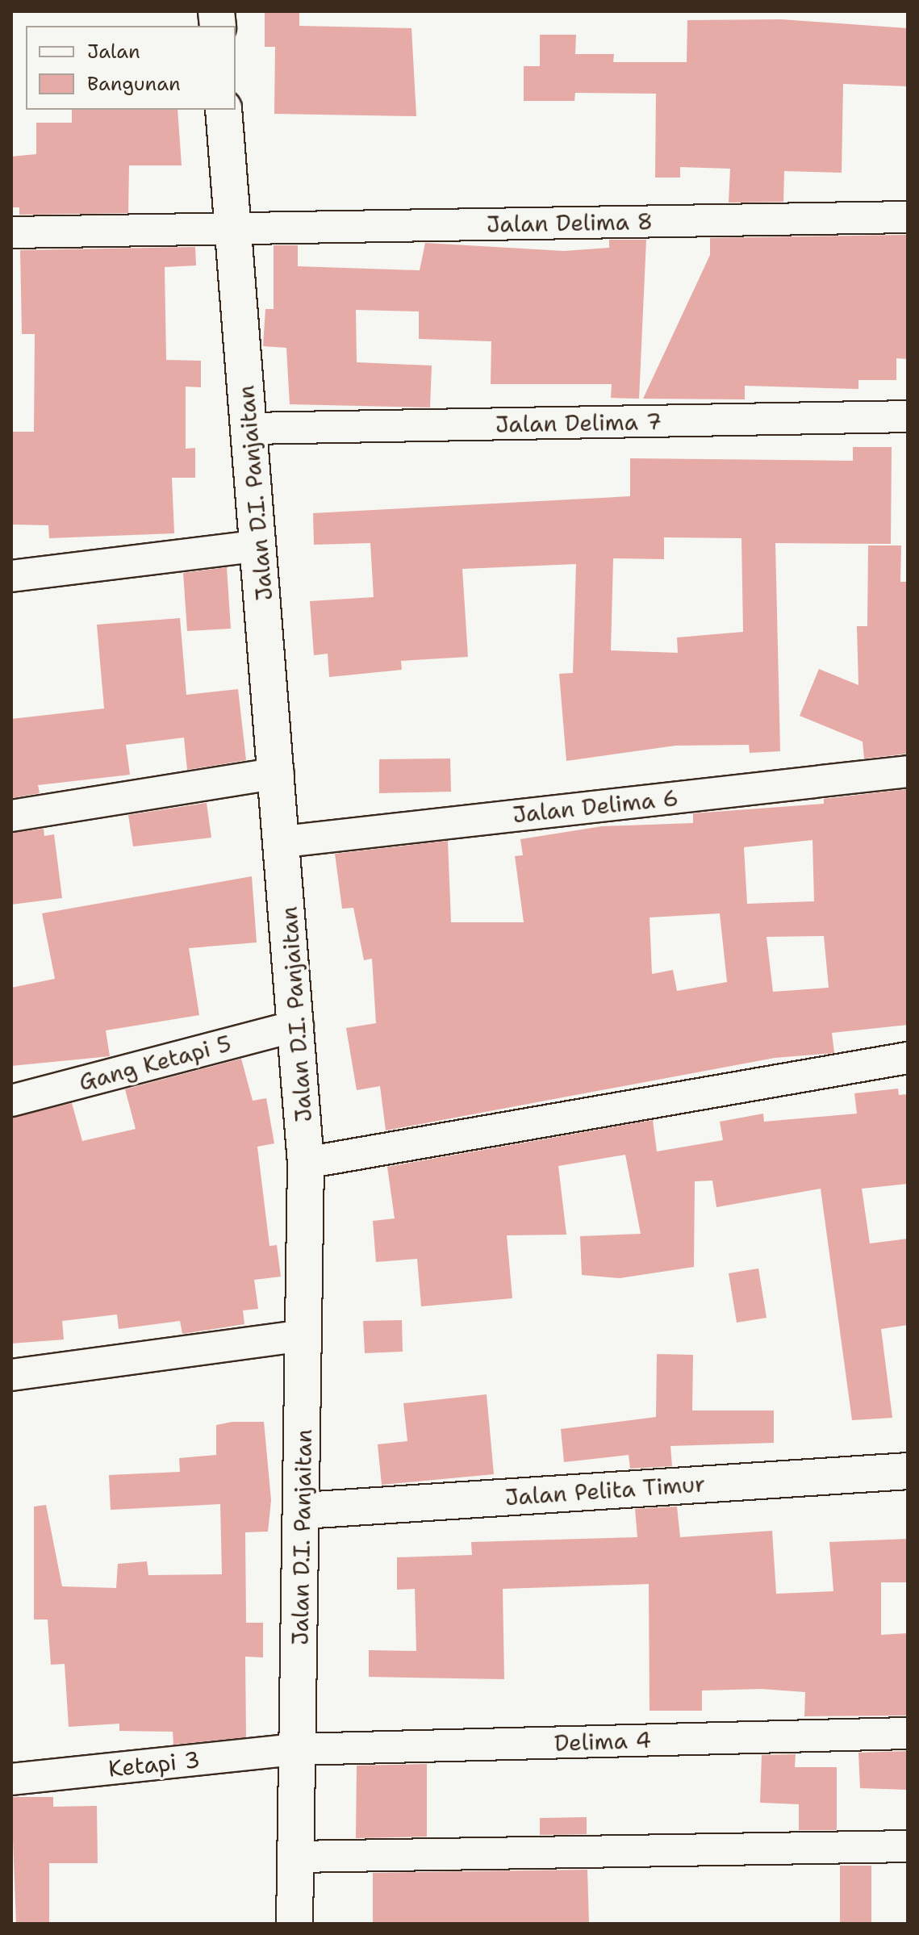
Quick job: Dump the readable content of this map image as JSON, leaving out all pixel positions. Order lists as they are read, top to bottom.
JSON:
{
  "streets": {
    "street": [
      "Jalan Delima 8",
      "Jalan Delima 7",
      "Jalan D.I. Panjaitan",
      "Jalan Delima 6",
      "Gang Ketapi 5",
      "Jalan Pelita Timur",
      "Delima 4",
      "Ketapi 3"
    ]
  },
  "crossings": [
    ["Jalan Delima 8", "Jalan D.I. Panjaitan"],
    ["Jalan Delima 7", "Jalan D.I. Panjaitan"],
    ["Jalan D.I. Panjaitan", "Jalan Delima 6"],
    ["Jalan D.I. Panjaitan", "Gang Ketapi 5"],
    ["Jalan D.I. Panjaitan", "Jalan Pelita Timur"],
    ["Jalan D.I. Panjaitan", "Delima 4"],
    ["Jalan D.I. Panjaitan", "Ketapi 3"],
    ["Delima 4", "Ketapi 3"]
  ],
  "legend": ["Jalan", "Bangunan"]
}
